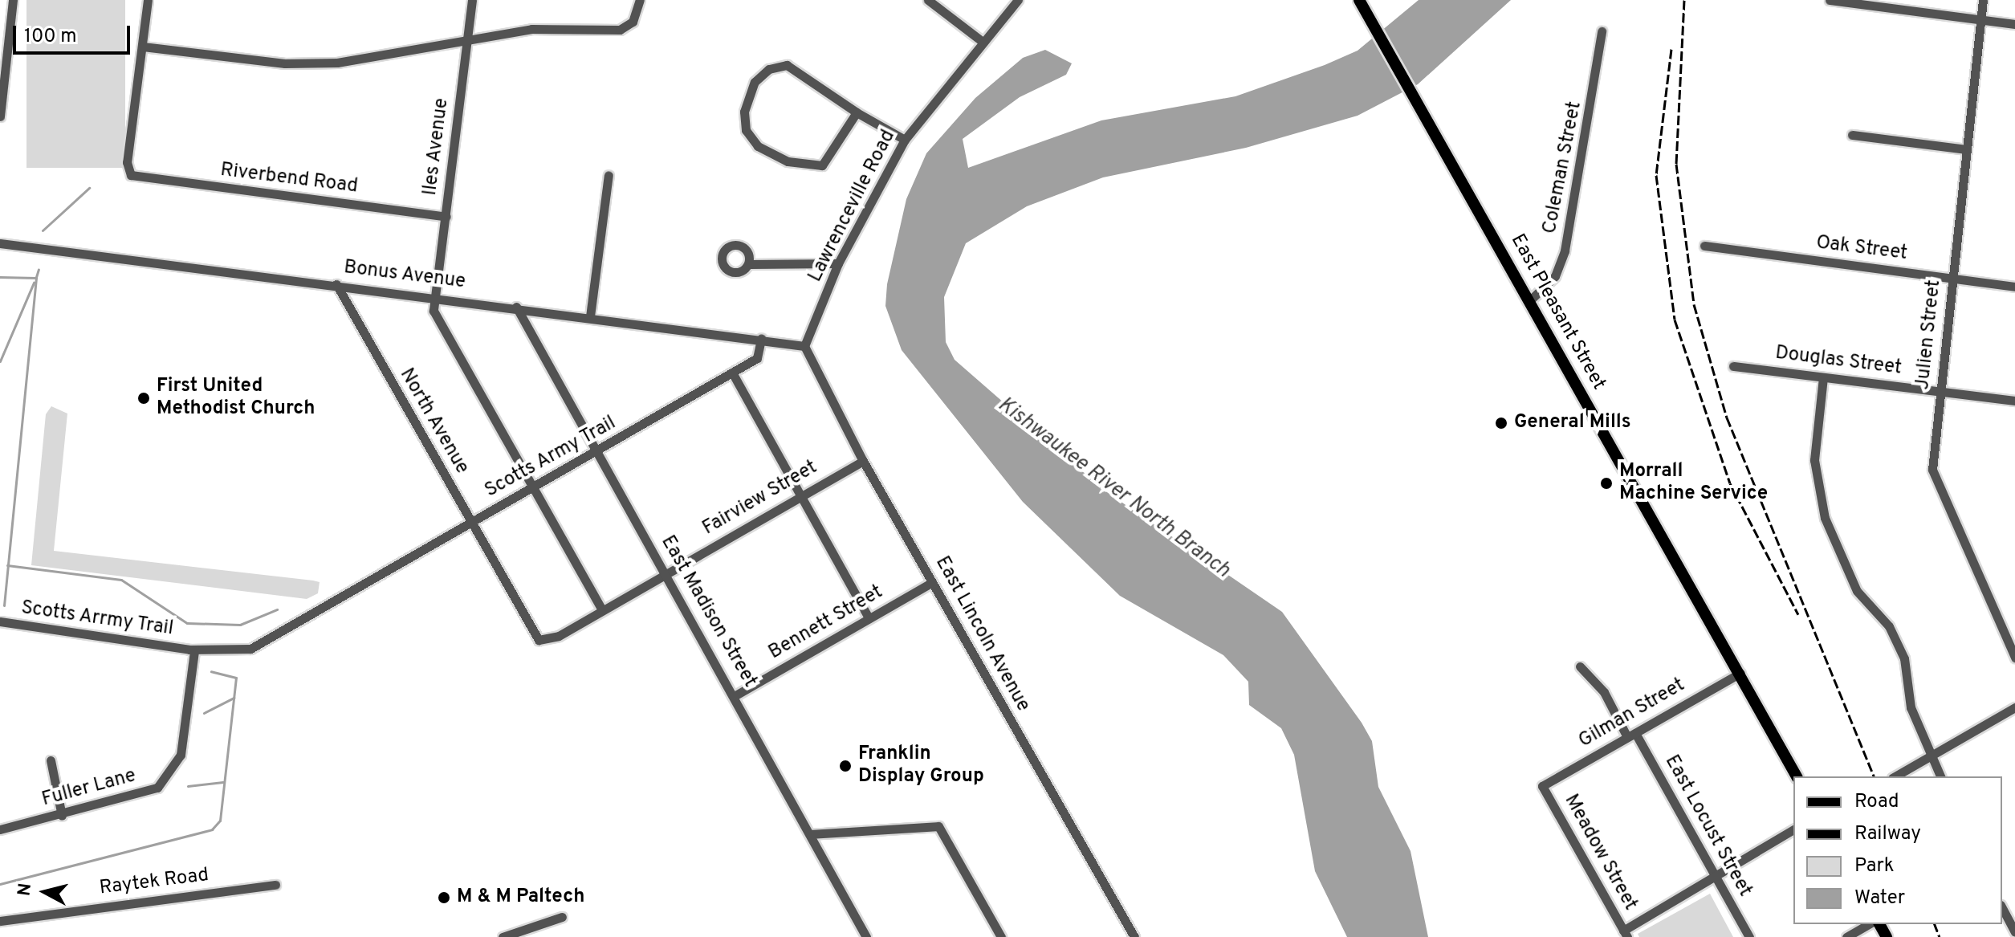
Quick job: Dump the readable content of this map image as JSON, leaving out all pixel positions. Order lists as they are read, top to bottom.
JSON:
{
  "streets": {
    "main road": ["East Pleasant Street"],
    "street": [
      "Iles Avenue",
      "Coleman Street",
      "Riverbend Road",
      "Lawrenceville Road",
      "Oak Street",
      "Bonus Avenue",
      "Julien Street",
      "Douglas Street",
      "North Avenue",
      "Scotts Army Trail",
      "Fairview Street",
      "East Madison Street",
      "Scotts Arrmy Trail",
      "Bennett Street",
      "East Lincoln Avenue",
      "Gilman Street",
      "Fuller Lane",
      "East Locust Street",
      "Meadow Street",
      "Raytek Road"
    ]
  },
  "crossings": [
    ["Iles Avenue", "Riverbend Road"],
    ["Iles Avenue", "Bonus Avenue"],
    ["Iles Avenue", "Scotts Army Trail"],
    ["Iles Avenue", "Fairview Street"],
    ["Coleman Street", "East Pleasant Street"],
    ["Lawrenceville Road", "Bonus Avenue"],
    ["Lawrenceville Road", "East Lincoln Avenue"],
    ["Oak Street", "Julien Street"],
    ["Bonus Avenue", "North Avenue"],
    ["Bonus Avenue", "Scotts Army Trail"],
    ["Bonus Avenue", "East Madison Street"],
    ["Bonus Avenue", "East Lincoln Avenue"],
    ["East Pleasant Street", "Gilman Street"],
    ["Julien Street", "Douglas Street"],
    ["North Avenue", "Scotts Army Trail"],
    ["North Avenue", "Fairview Street"],
    ["Scotts Army Trail", "East Madison Street"],
    ["Scotts Army Trail", "Scotts Arrmy Trail"],
    ["Scotts Army Trail", "Fuller Lane"],
    ["Fairview Street", "East Madison Street"],
    ["Fairview Street", "East Lincoln Avenue"],
    ["East Madison Street", "Bennett Street"],
    ["Scotts Arrmy Trail", "Fuller Lane"],
    ["Bennett Street", "East Lincoln Avenue"],
    ["Gilman Street", "East Locust Street"],
    ["Gilman Street", "Meadow Street"]
  ],
  "water": ["Kishwaukee River North Branch"],
  "places": [
    "First United Methodist Church",
    "General Mills",
    "Morrall Machine Service",
    "Franklin Display Group",
    "M & M Paltech"
  ],
  "legend": [
    "Road",
    "Railway",
    "Park",
    "Water"
  ],
  "scale_bar": "100 m",
  "north": "left"
}
